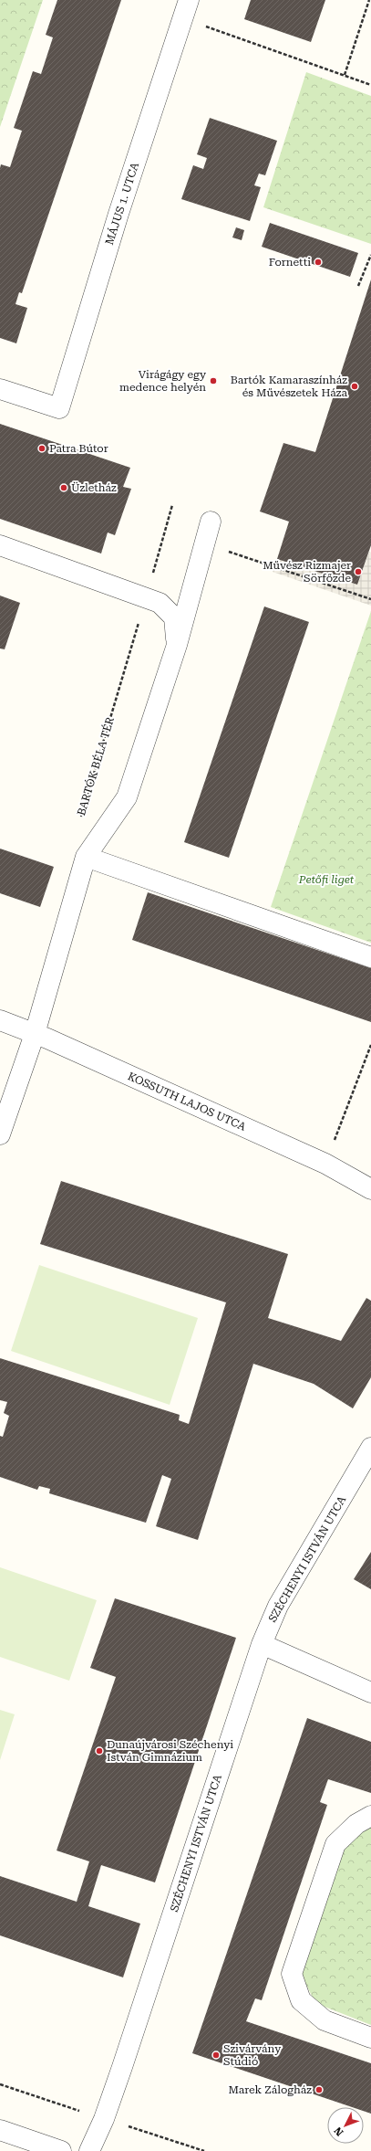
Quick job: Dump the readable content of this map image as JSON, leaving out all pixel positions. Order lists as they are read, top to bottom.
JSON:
{
  "streets": {
    "street": ["MÁJUS 1. UTCA", "KOSSUTH LAJOS UTCA", "SZÉCHENYI ISTVÁN UTCA"],
    "path": ["BARTÓK BÉLA TÉR"]
  },
  "parks": ["Petőfi liget"],
  "places": [
    "Fornetti",
    "Virágágy egy medence helyén",
    "Bartók Kamaraszínház és Művészetek Háza",
    "Patra Bútor",
    "Üzletház",
    "Művész Rizmajer Sörfőzde",
    "Dunaújvárosi Széchenyi István Gimnázium",
    "Szivárvány Stúdió",
    "Marek Zálogház"
  ],
  "north": "bottom left"
}
